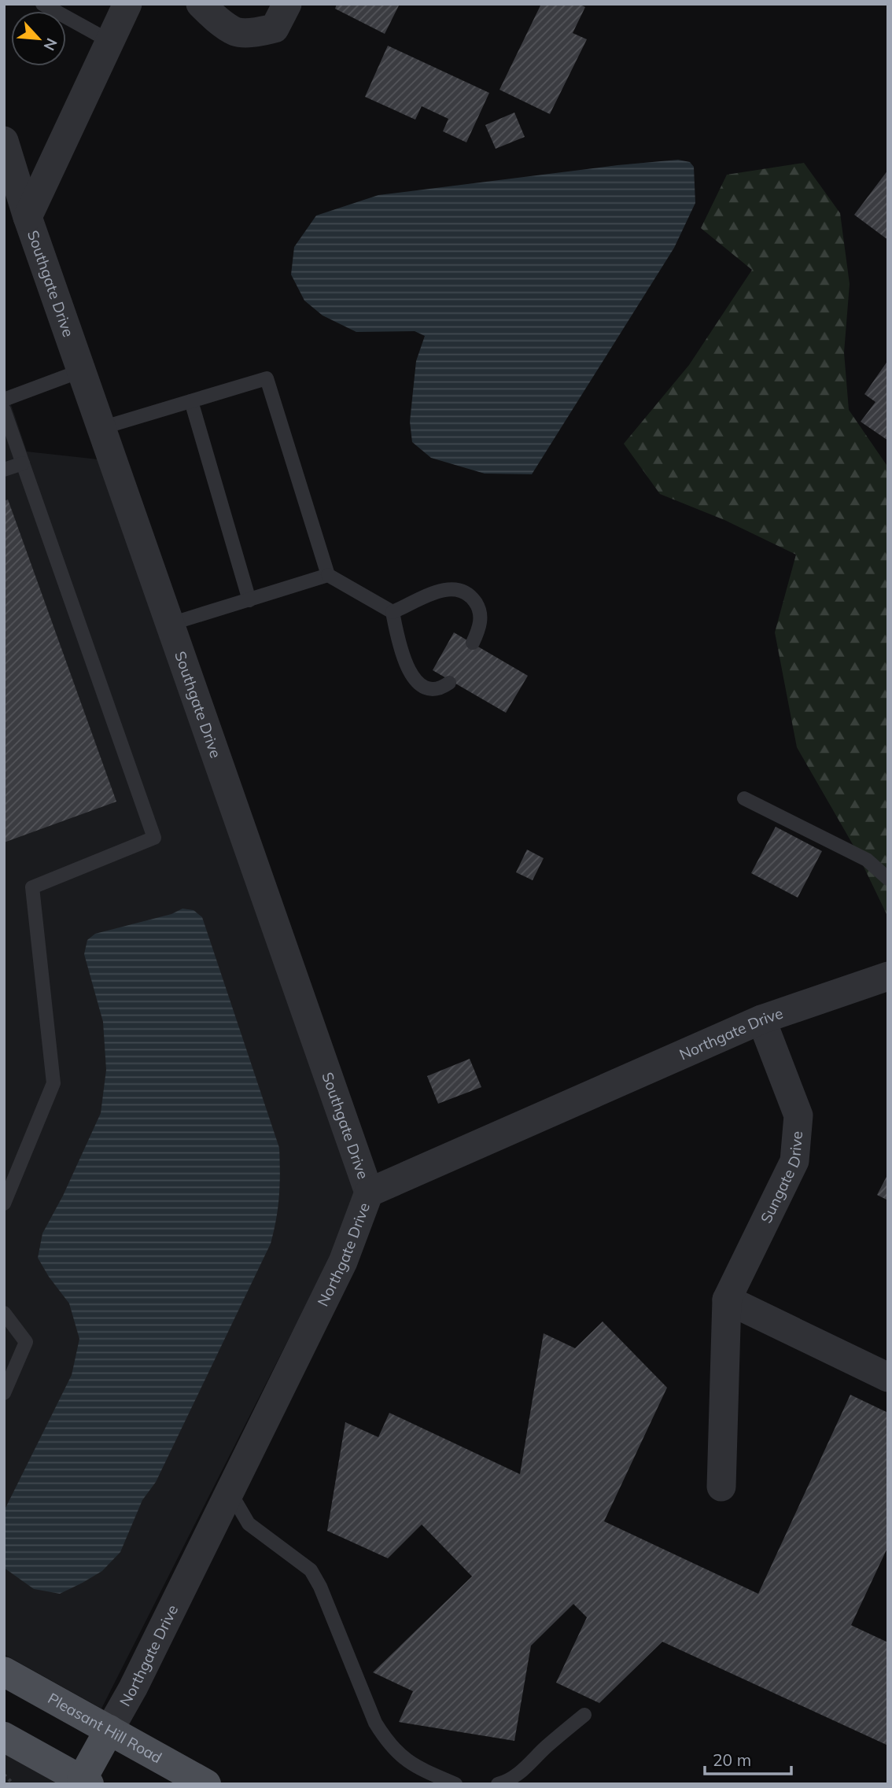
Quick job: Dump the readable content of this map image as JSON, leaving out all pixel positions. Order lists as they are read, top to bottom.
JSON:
{
  "streets": {
    "main road": ["Pleasant Hill Road"],
    "street": ["Southgate Drive", "Northgate Drive", "Sungate Drive"]
  },
  "crossings": [
    ["Southgate Drive", "Northgate Drive"],
    ["Northgate Drive", "Sungate Drive"],
    ["Northgate Drive", "Pleasant Hill Road"]
  ],
  "scale_bar": "20 m",
  "north": "bottom right"
}
